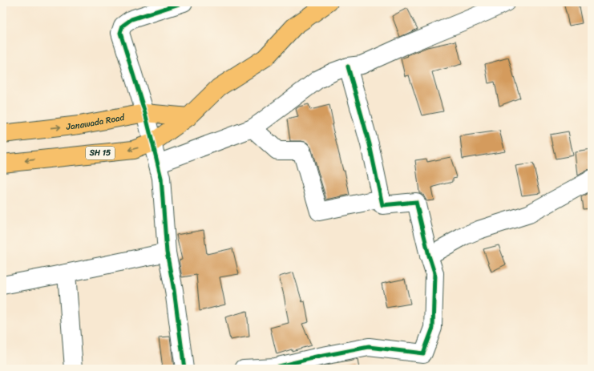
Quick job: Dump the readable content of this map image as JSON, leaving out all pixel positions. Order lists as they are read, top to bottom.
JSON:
{
  "streets": {
    "main road": ["Janawada Road", "SH 15"]
  },
  "crossings": [
    ["Janawada Road", "SH 15"]
  ]
}
